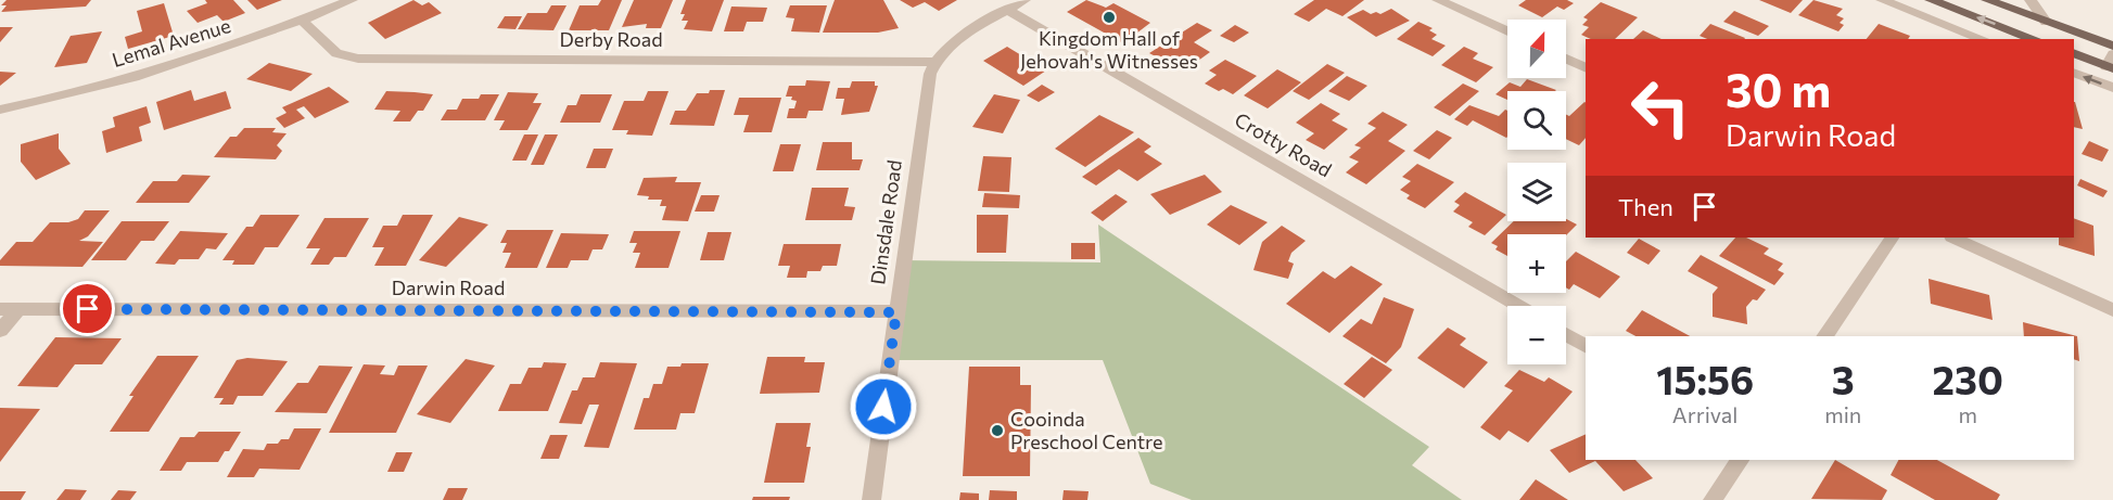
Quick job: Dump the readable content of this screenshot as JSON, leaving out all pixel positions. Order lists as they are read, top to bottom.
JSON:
{
  "streets": {
    "street": [
      "Derby Road",
      "Lemal Avenue",
      "Crotty Road",
      "Dinsdale Road",
      "Darwin Road"
    ]
  },
  "crossings": [
    ["Derby Road", "Lemal Avenue"],
    ["Derby Road", "Dinsdale Road"],
    ["Dinsdale Road", "Darwin Road"]
  ],
  "places": ["Kingdom Hall of Jehovah's Witnesses", "Cooinda Preschool Centre"],
  "north": "top",
  "page": {
    "map_buttons": ["+", "−"],
    "turn": ["30 m", "Darwin Road"],
    "then": "Then",
    "eta": [
      "15:56",
      "Arrival",
      "3",
      "min",
      "230",
      "m"
    ]
  }
}
